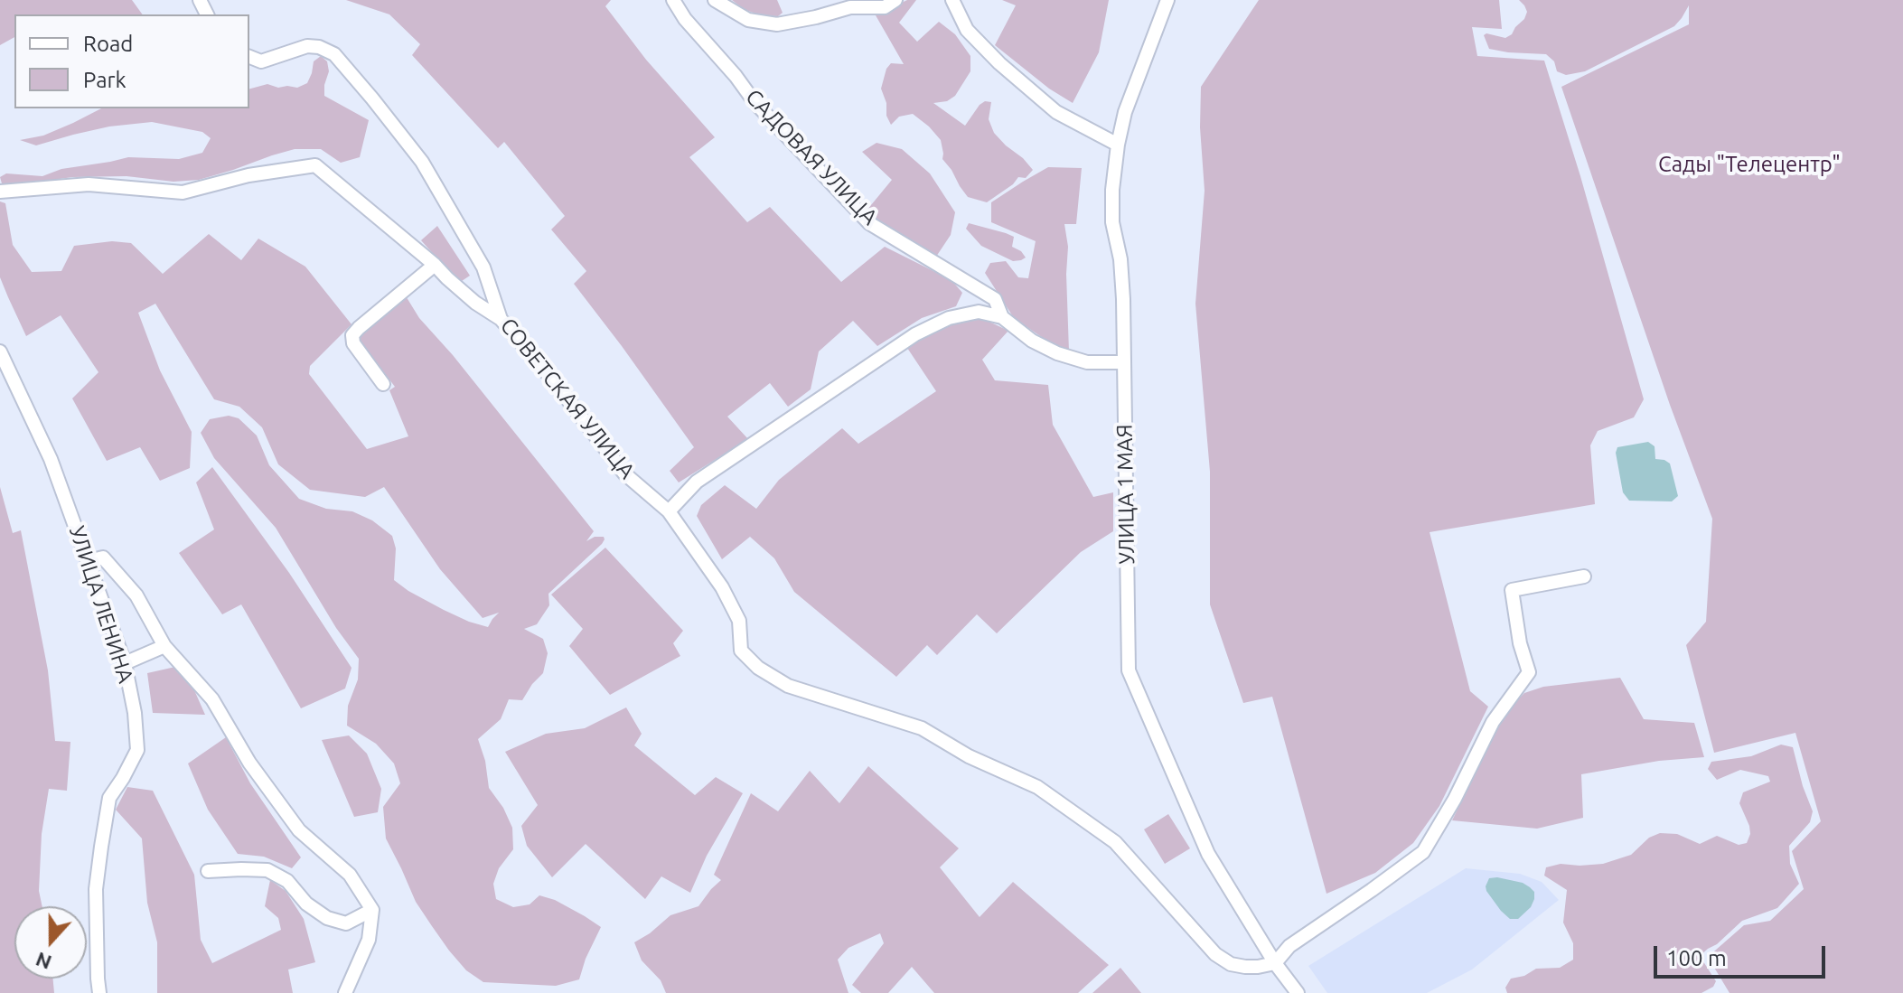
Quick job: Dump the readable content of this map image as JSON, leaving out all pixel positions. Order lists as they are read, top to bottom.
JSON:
{
  "streets": {
    "street": [
      "САДОВАЯ УЛИЦА",
      "СОВЕТСКАЯ УЛИЦА",
      "УЛИЦА 1 МАЯ",
      "УЛИЦА ЛЕНИНА"
    ]
  },
  "crossings": [
    ["САДОВАЯ УЛИЦА", "УЛИЦА 1 МАЯ"],
    ["СОВЕТСКАЯ УЛИЦА", "УЛИЦА 1 МАЯ"]
  ],
  "parks": ["Сады \"Телецентр\""],
  "legend": ["Road", "Park"],
  "scale_bar": "100 m",
  "north": "bottom"
}
